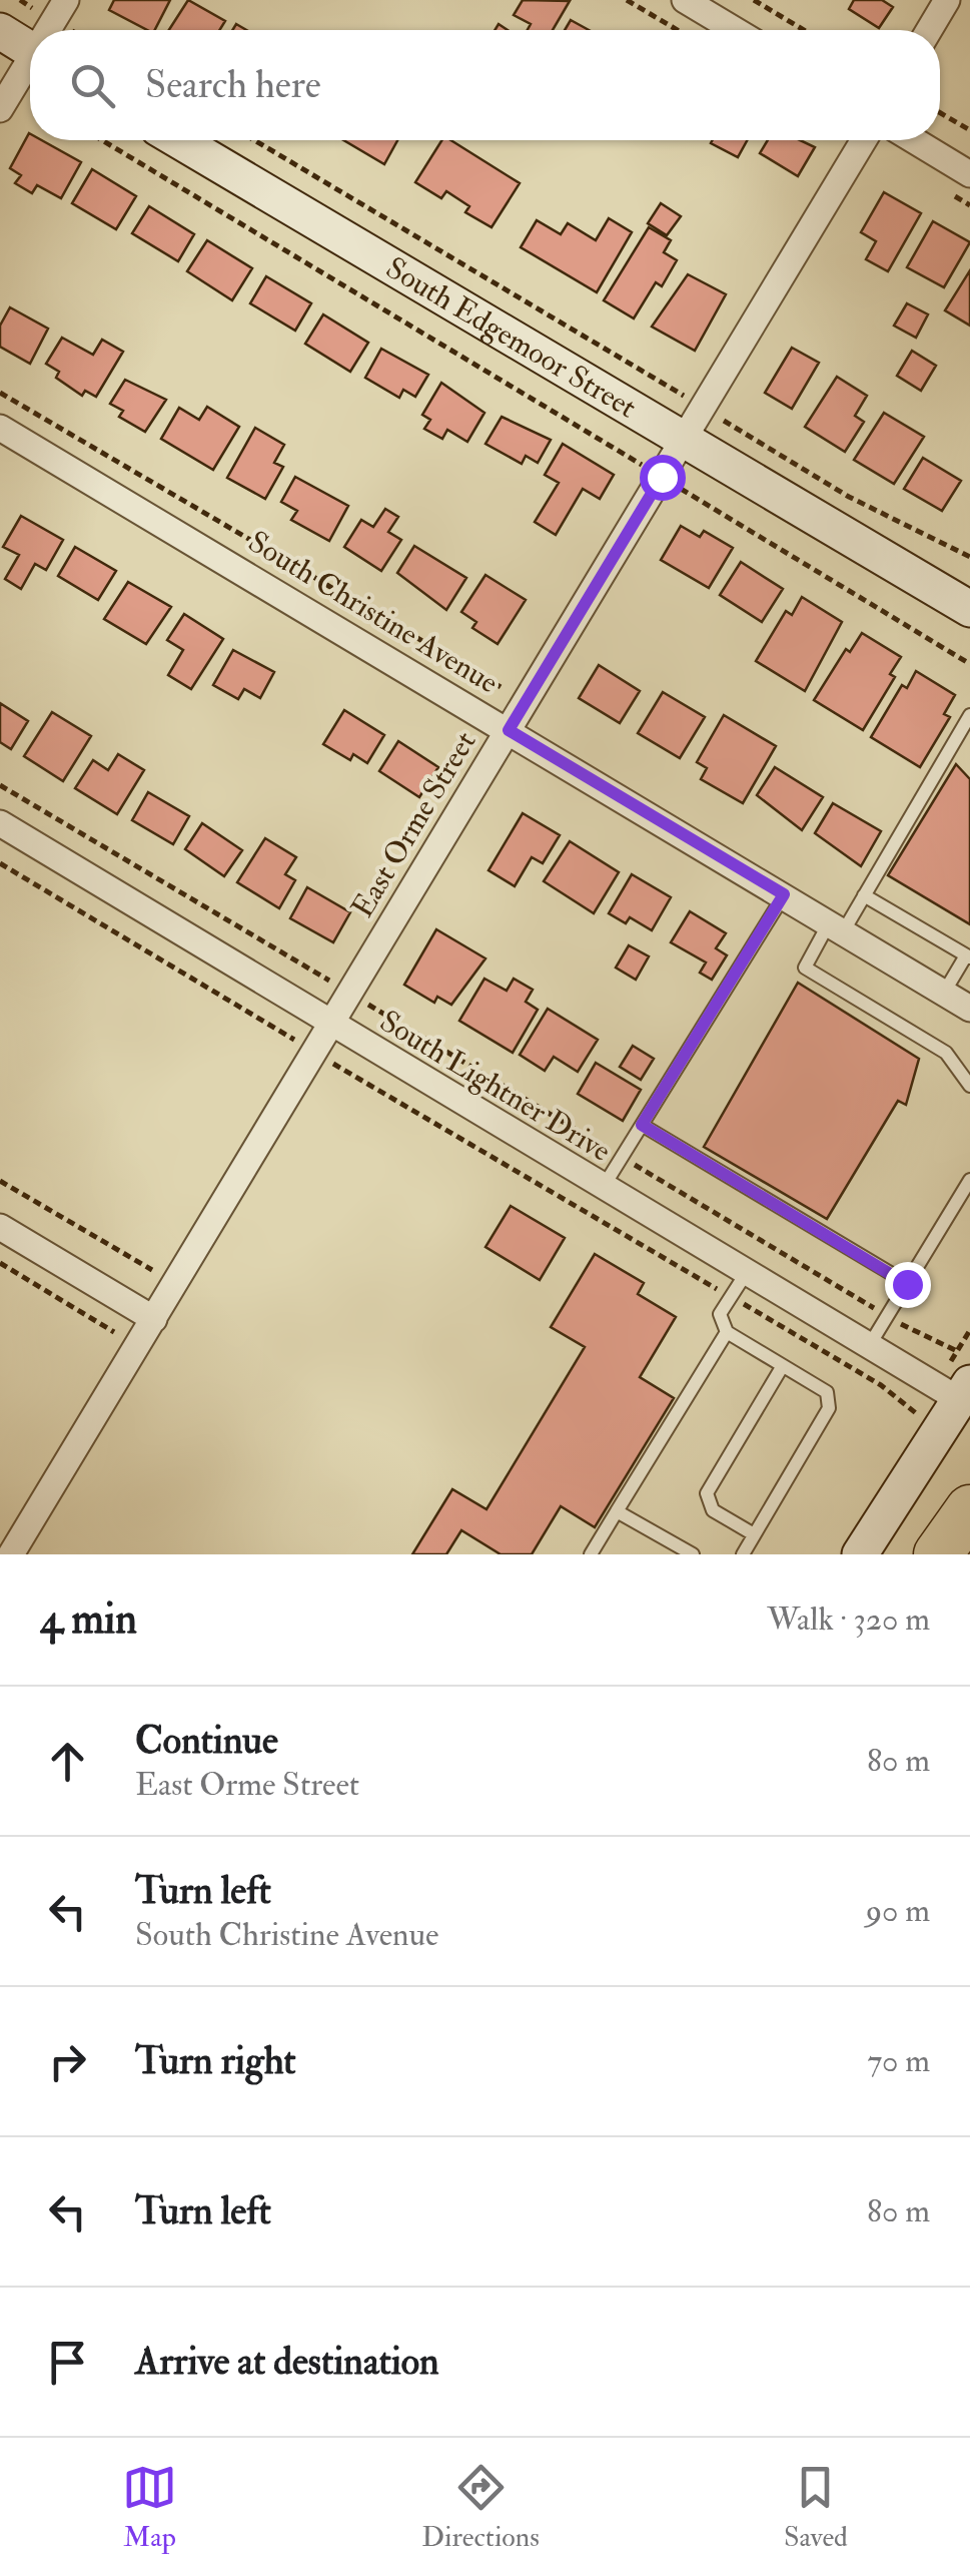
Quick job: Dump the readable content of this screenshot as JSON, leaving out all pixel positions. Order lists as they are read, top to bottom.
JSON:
{
  "streets": {
    "street": [
      "South Edgemoor Street",
      "South Christine Avenue",
      "East Orme Street",
      "South Lightner Drive"
    ]
  },
  "crossings": [
    ["South Edgemoor Street", "East Orme Street"],
    ["South Christine Avenue", "East Orme Street"],
    ["East Orme Street", "South Lightner Drive"]
  ],
  "page": {
    "search": "Search here",
    "heading": ["4 min", "Walk · 320 m"],
    "list": [
      ["Continue", "East Orme Street", "80 m"],
      ["Turn left", "South Christine Avenue", "90 m"],
      ["Turn right", "70 m"],
      ["Turn left", "80 m"],
      "Arrive at destination"
    ],
    "nav": ["Map", "Directions", "Saved"]
  }
}
